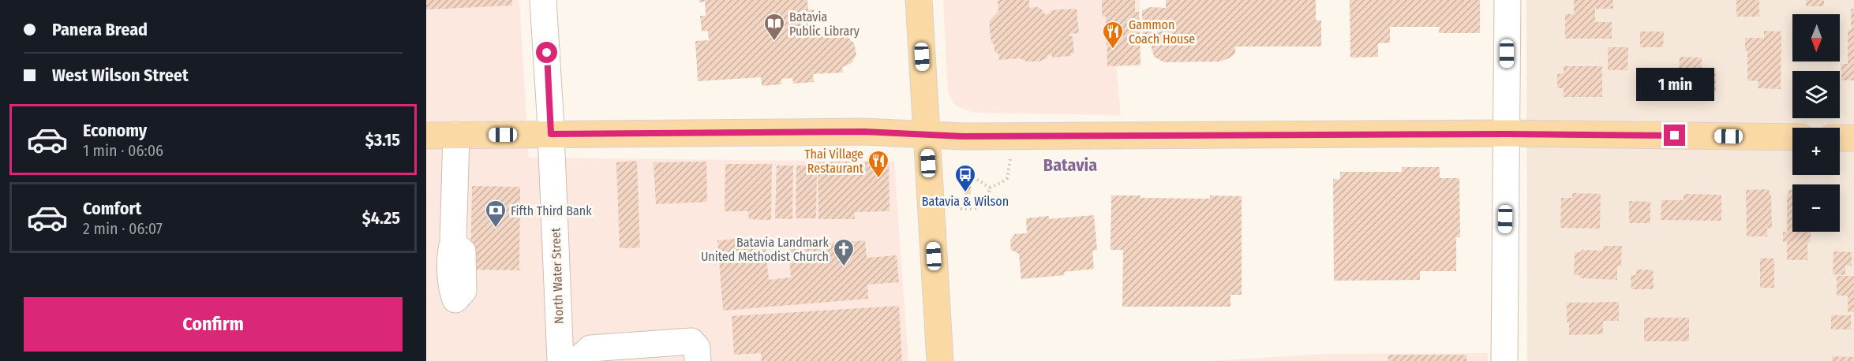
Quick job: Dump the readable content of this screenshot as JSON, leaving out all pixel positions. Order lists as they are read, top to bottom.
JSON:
{
  "streets": {
    "street": ["North Water Street"]
  },
  "districts": ["Batavia"],
  "places": {
    "library": ["Batavia Public Library"],
    "restaurant": ["Gammon Coach House", "Thai Village Restaurant"],
    "bus stop": ["Batavia & Wilson"],
    "bank": ["Fifth Third Bank"],
    "church": ["Batavia Landmark United Methodist Church"]
  },
  "north": "bottom",
  "page": {
    "banner": ["Panera Bread", "West Wilson Street"],
    "map_buttons": ["+", "−"],
    "bubble": "1 min",
    "list": [
      {
        "name": "Economy",
        "note": "1 min · 06:06",
        "value": "$3.15"
      },
      {
        "name": "Comfort",
        "note": "2 min · 06:07",
        "value": "$4.25"
      }
    ],
    "buttons": "Confirm"
  }
}
